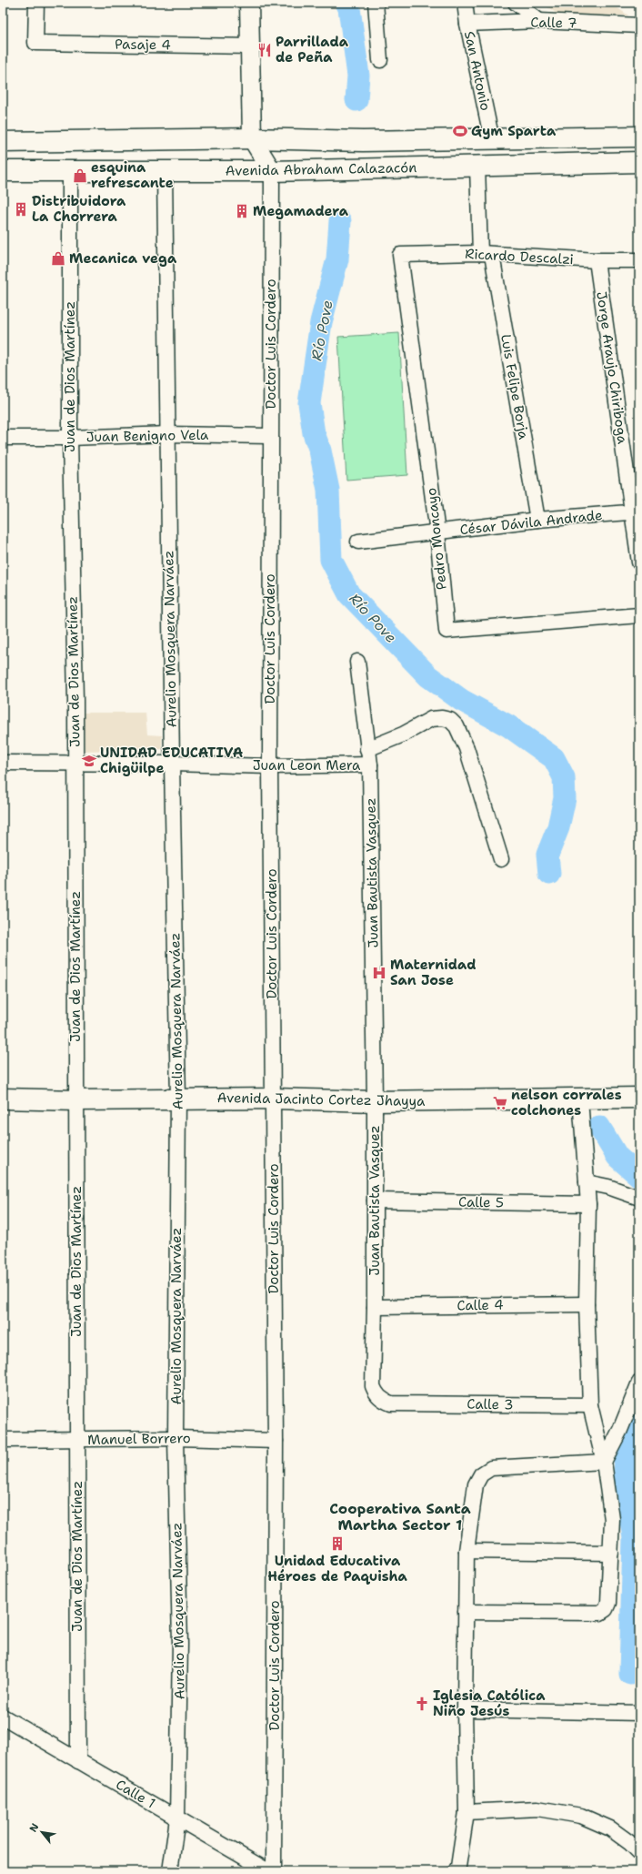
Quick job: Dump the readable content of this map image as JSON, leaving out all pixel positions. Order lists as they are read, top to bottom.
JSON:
{
  "streets": {
    "main road": ["Avenida Abraham Calazacón", "Avenida Jacinto Cortez Jhayya"],
    "street": [
      "Calle 7",
      "Pasaje 4",
      "San Antonio",
      "Ricardo Descalzi",
      "Doctor Luis Cordero",
      "Jorge Araujo Chiriboga",
      "Juan de Dios Martínez",
      "Luis Felipe Borja",
      "Juan Benigno Vela",
      "César Dávila Andrade",
      "Pedro Moncayo",
      "Aurelio Mosquera Narváez",
      "Juan Leon Mera",
      "Juan Bautista Vasquez",
      "Calle 5",
      "Calle 4",
      "Calle 3",
      "Manuel Borrero",
      "Calle 1"
    ]
  },
  "crossings": [
    ["Calle 7", "San Antonio"],
    ["San Antonio", "Avenida Abraham Calazacón"],
    ["Avenida Abraham Calazacón", "Doctor Luis Cordero"],
    ["Avenida Abraham Calazacón", "Juan de Dios Martínez"],
    ["Avenida Abraham Calazacón", "Luis Felipe Borja"],
    ["Avenida Abraham Calazacón", "Aurelio Mosquera Narváez"],
    ["Ricardo Descalzi", "Jorge Araujo Chiriboga"],
    ["Ricardo Descalzi", "Luis Felipe Borja"],
    ["Ricardo Descalzi", "Pedro Moncayo"],
    ["Doctor Luis Cordero", "Juan Benigno Vela"],
    ["Doctor Luis Cordero", "Juan Leon Mera"],
    ["Doctor Luis Cordero", "Avenida Jacinto Cortez Jhayya"],
    ["Doctor Luis Cordero", "Manuel Borrero"],
    ["Jorge Araujo Chiriboga", "César Dávila Andrade"],
    ["Juan de Dios Martínez", "Juan Benigno Vela"],
    ["Juan de Dios Martínez", "Juan Leon Mera"],
    ["Juan de Dios Martínez", "Avenida Jacinto Cortez Jhayya"],
    ["Juan de Dios Martínez", "Manuel Borrero"],
    ["Juan de Dios Martínez", "Calle 1"],
    ["Luis Felipe Borja", "César Dávila Andrade"],
    ["Juan Benigno Vela", "Aurelio Mosquera Narváez"],
    ["César Dávila Andrade", "Pedro Moncayo"],
    ["Aurelio Mosquera Narváez", "Juan Leon Mera"],
    ["Aurelio Mosquera Narváez", "Avenida Jacinto Cortez Jhayya"],
    ["Aurelio Mosquera Narváez", "Manuel Borrero"],
    ["Aurelio Mosquera Narváez", "Calle 1"],
    ["Juan Leon Mera", "Juan Bautista Vasquez"],
    ["Juan Bautista Vasquez", "Avenida Jacinto Cortez Jhayya"],
    ["Juan Bautista Vasquez", "Calle 5"],
    ["Juan Bautista Vasquez", "Calle 4"],
    ["Juan Bautista Vasquez", "Calle 3"]
  ],
  "districts": ["Cooperativa Santa Martha Sector 1"],
  "water": ["Río Pove"],
  "places": {
    "restaurant": ["Parrillada de Peña"],
    "sports": ["Gym Sparta"],
    "shop": ["esquina refrescante", "Mecanica vega"],
    "building": ["Distribuidora La Chorrera", "Megamadera", "Unidad Educativa Héroes de Paquisha"],
    "school or university": ["UNIDAD EDUCATIVA Chigüilpe"],
    "hospital": ["Maternidad San Jose"],
    "supermarket": ["nelson corrales colchones"],
    "church": ["Iglesia Católica Niño Jesús"]
  },
  "north": "top left"
}
